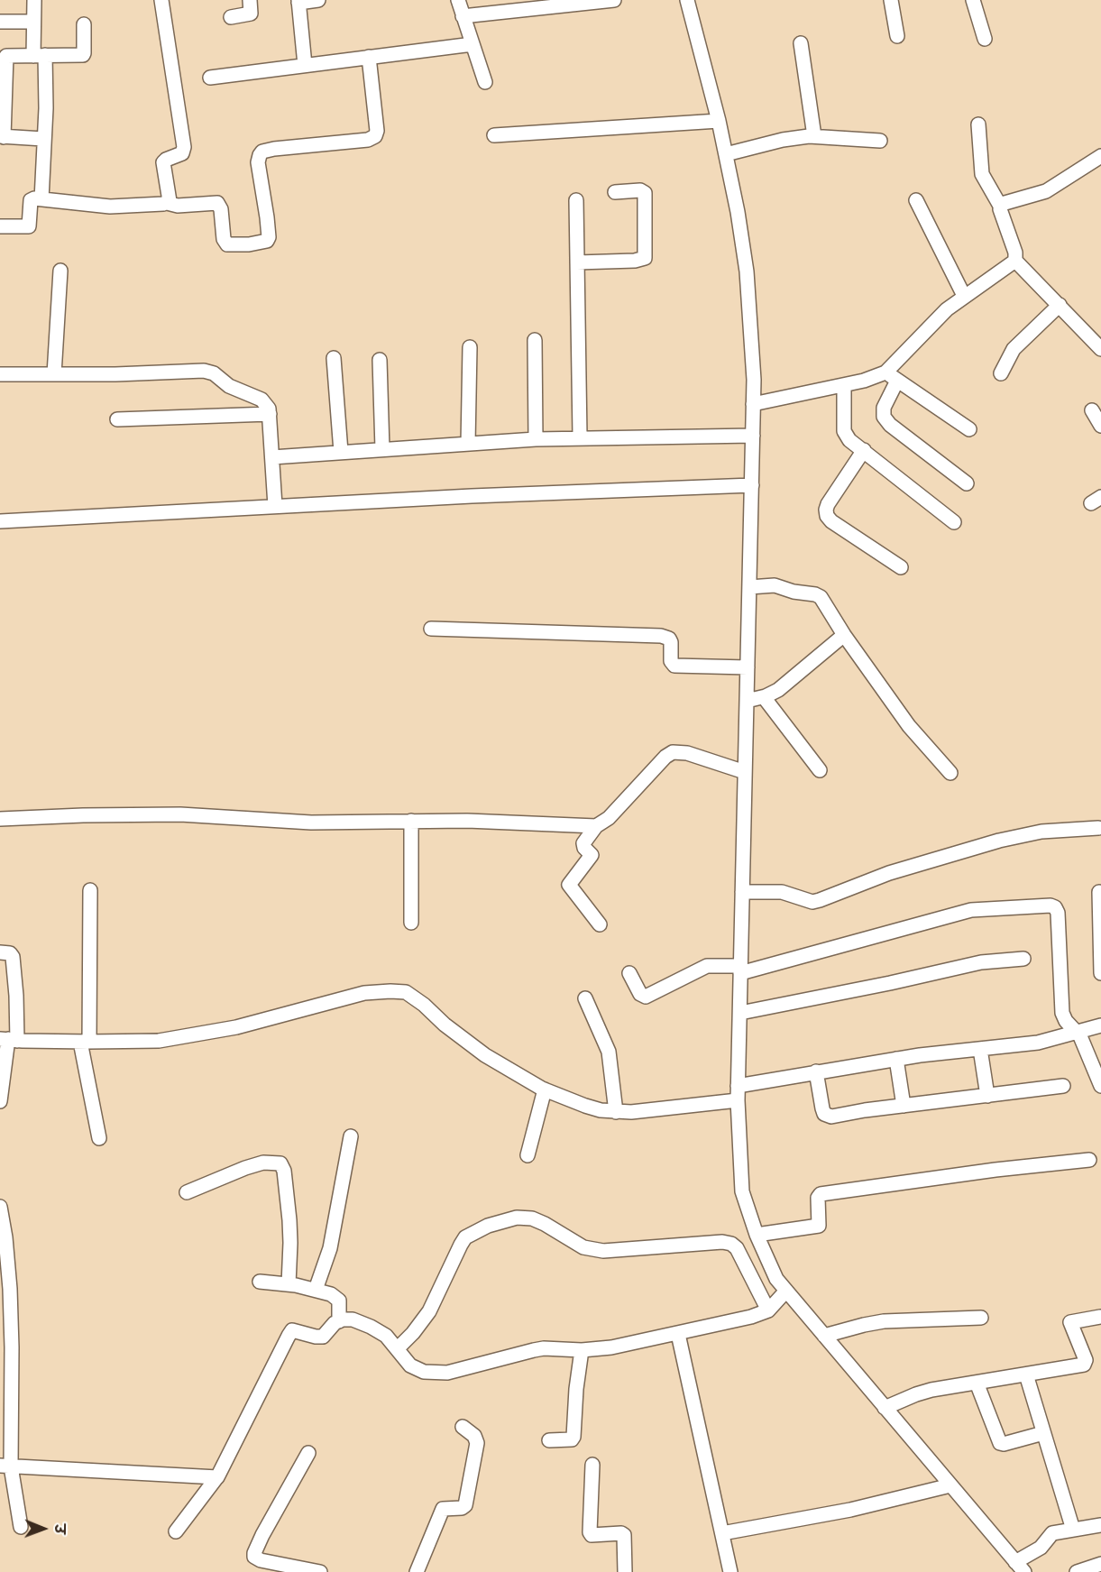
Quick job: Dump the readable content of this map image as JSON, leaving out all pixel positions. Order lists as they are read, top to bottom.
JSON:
{
  "north": "right"
}
